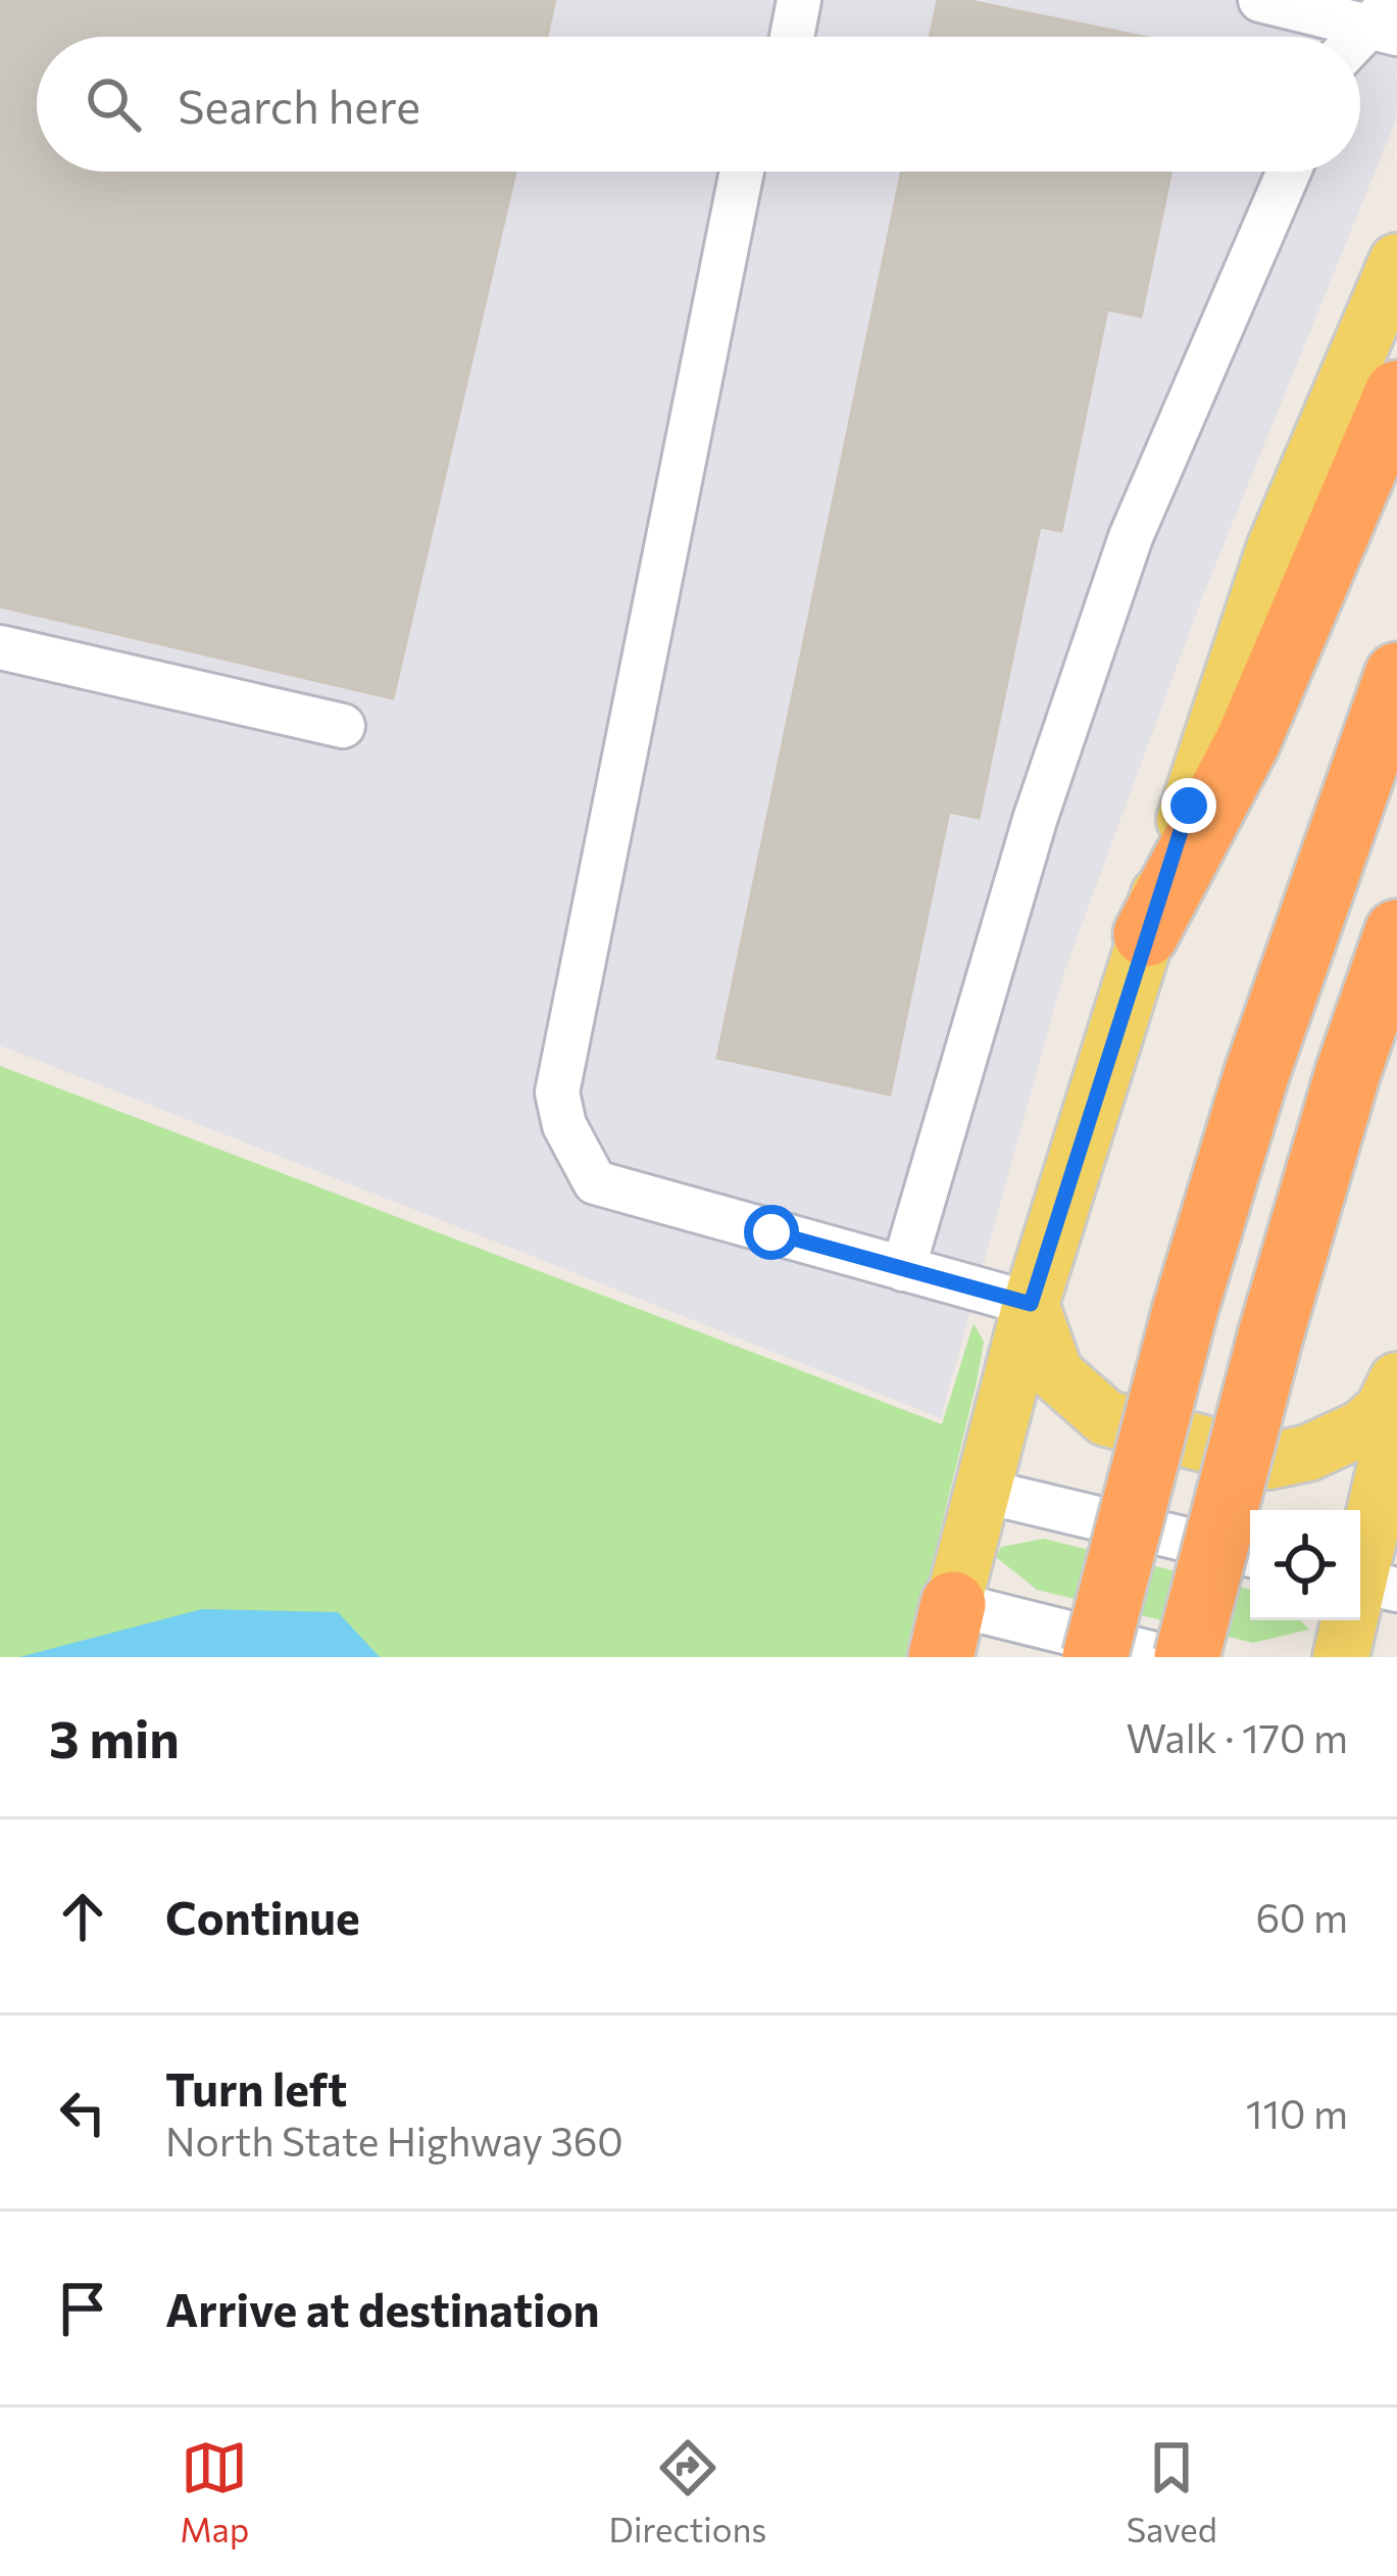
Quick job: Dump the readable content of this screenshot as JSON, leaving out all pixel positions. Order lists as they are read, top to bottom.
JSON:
{
  "page": {
    "search": "Search here",
    "heading": ["3 min", "Walk · 170 m"],
    "list": [
      ["Continue", "60 m"],
      ["Turn left", "North State Highway 360", "110 m"],
      "Arrive at destination"
    ],
    "nav": ["Map", "Directions", "Saved"]
  }
}
